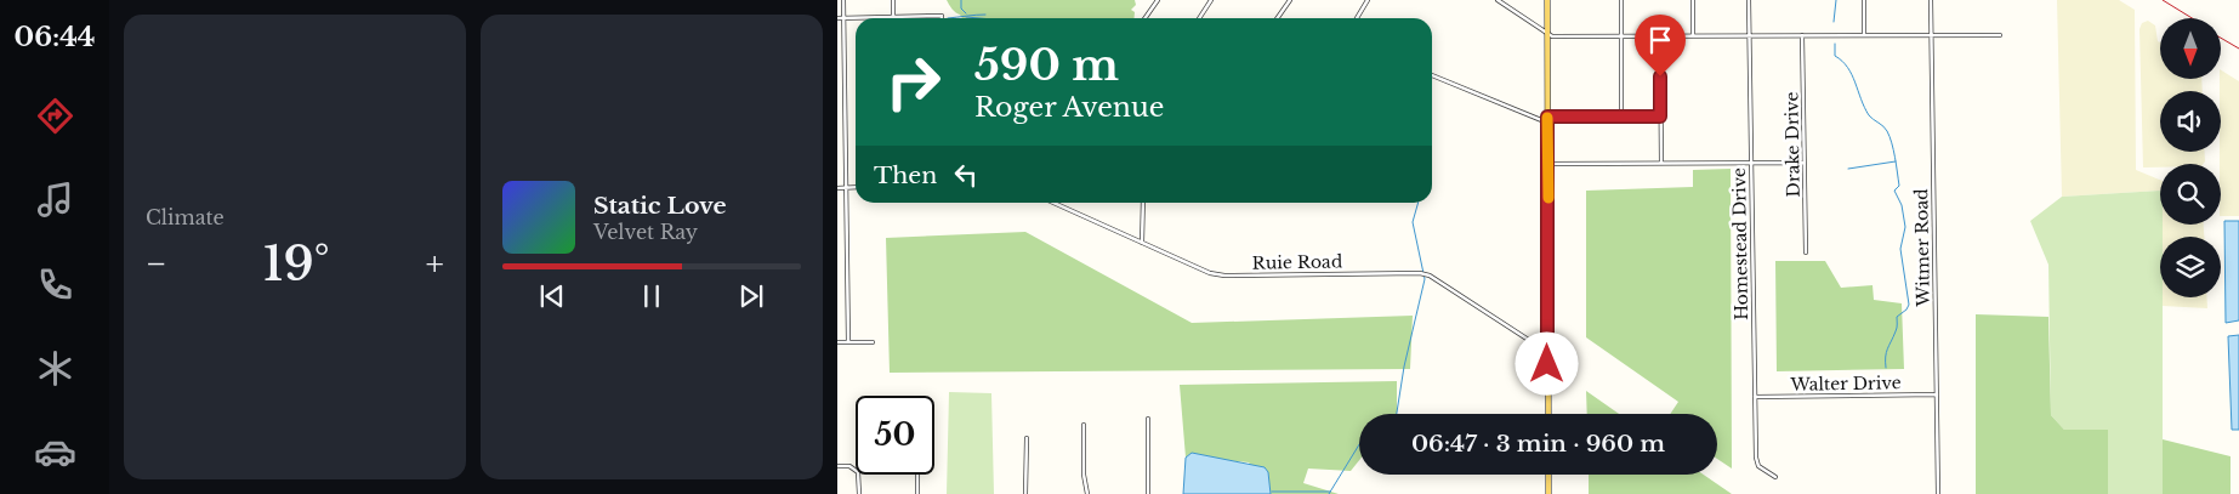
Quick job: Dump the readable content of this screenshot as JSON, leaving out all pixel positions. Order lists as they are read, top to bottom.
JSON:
{
  "streets": {
    "street": [
      "Drake Drive",
      "Homestead Drive",
      "Witmer Road",
      "Ruie Road",
      "Walter Drive"
    ]
  },
  "crossings": [
    ["Homestead Drive", "Walter Drive"],
    ["Witmer Road", "Walter Drive"]
  ],
  "north": "bottom",
  "page": {
    "tabs": "06:44",
    "tile": "Climate",
    "turn": ["590 m", "Roger Avenue"],
    "then": "Then",
    "song": ["Static Love", "Velvet Ray"],
    "heat": ["−", "19°", "+"],
    "limit": "50",
    "trip": "06:47 · 3 min · 960 m"
  }
}
